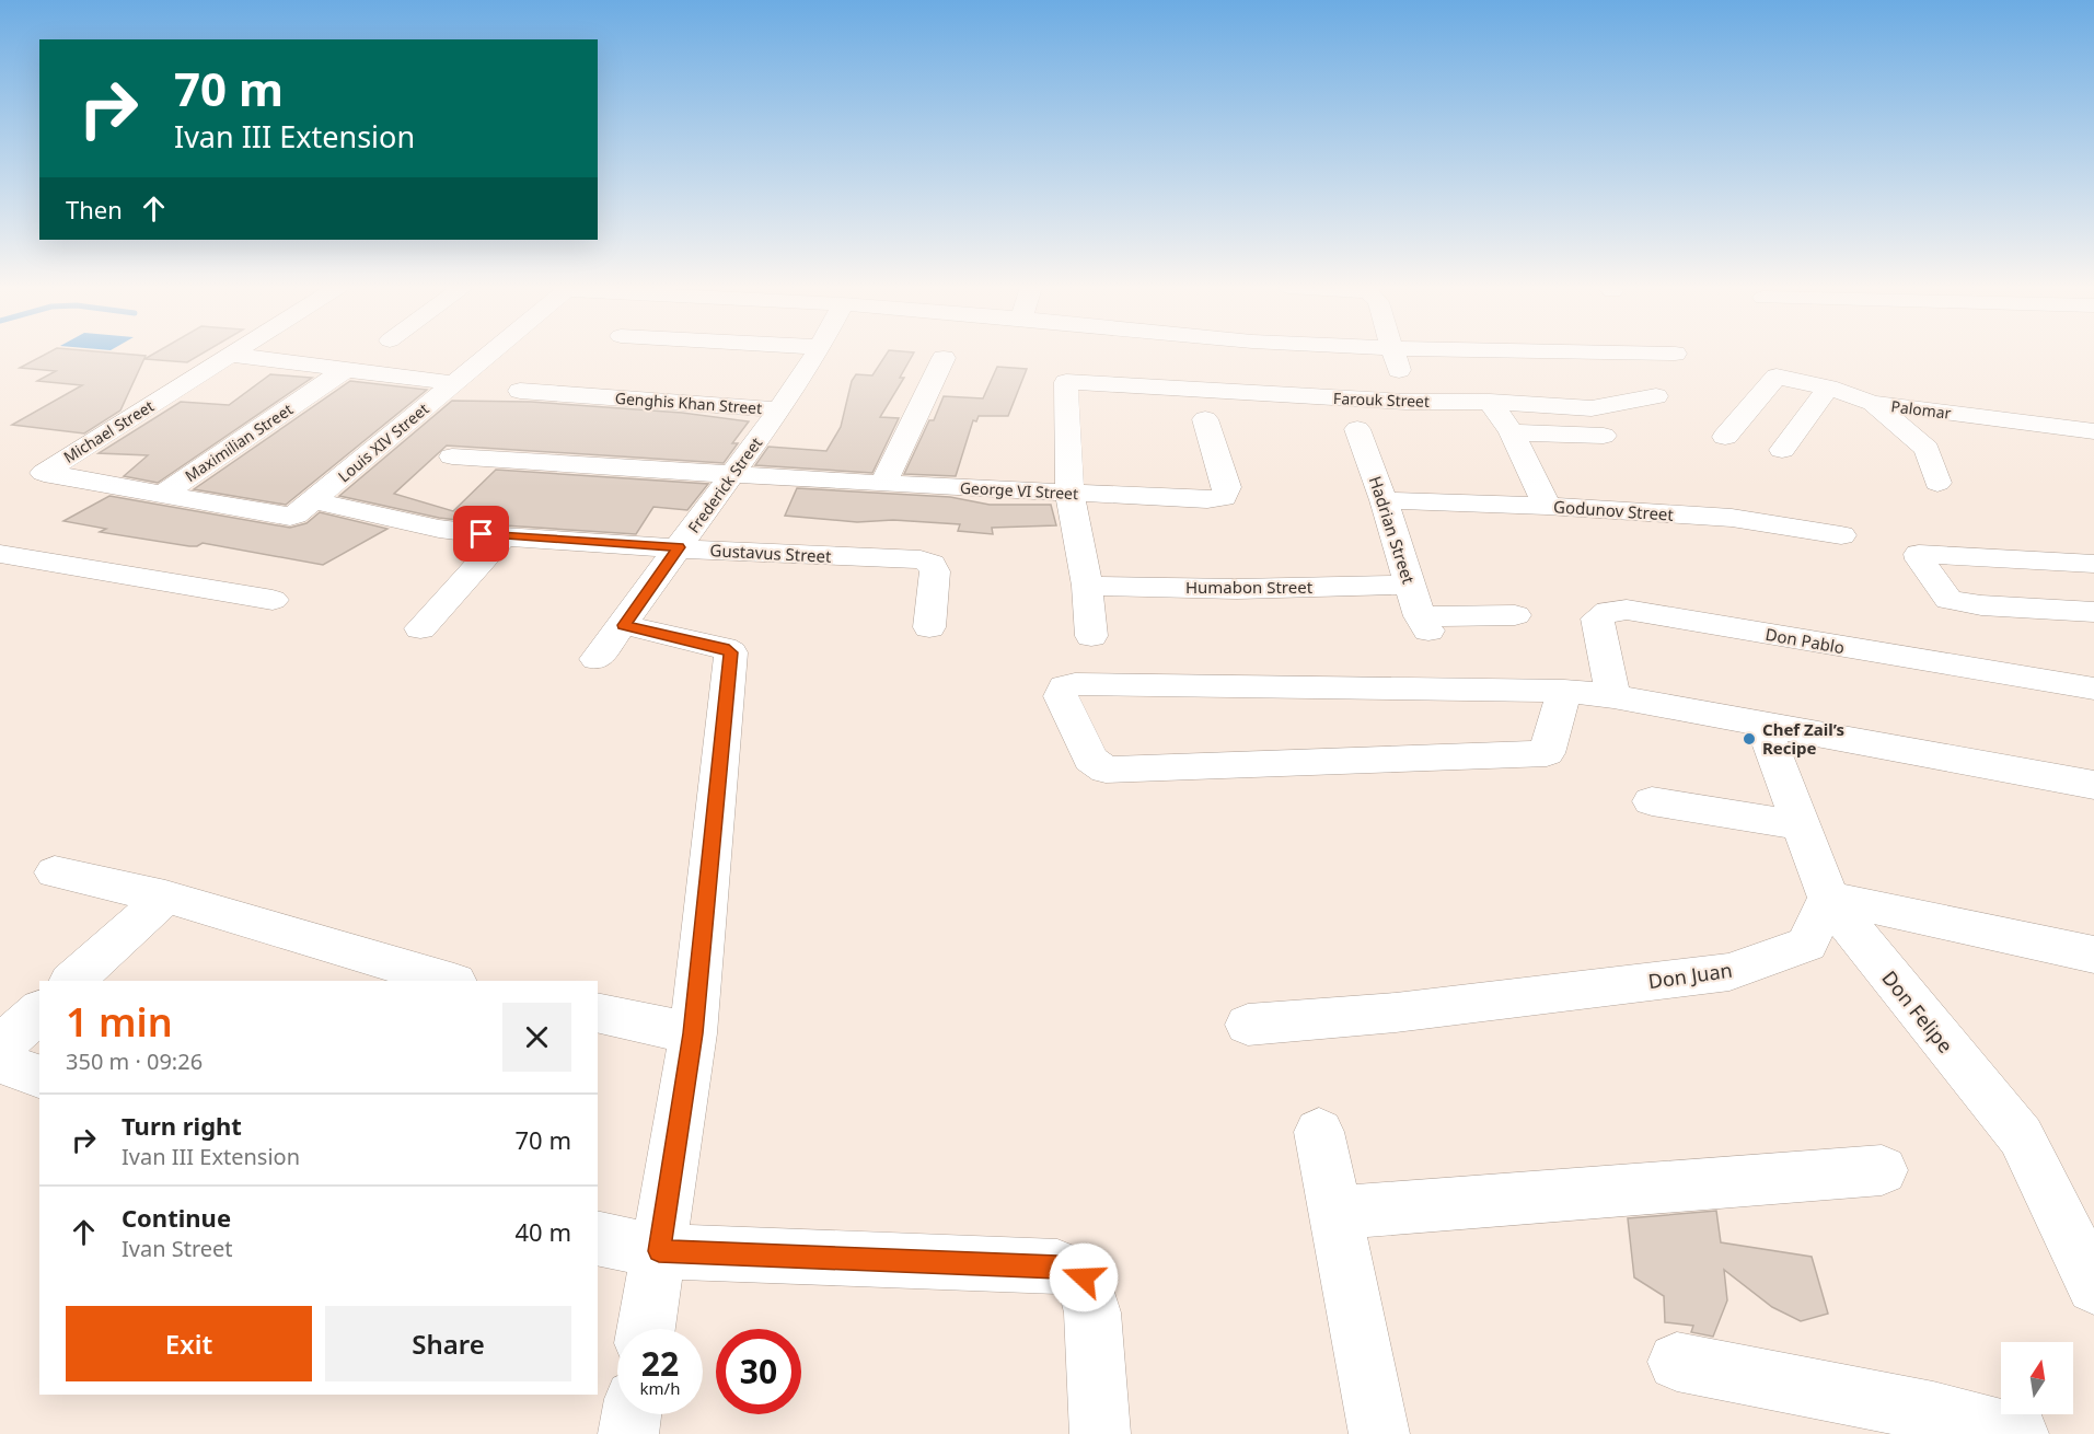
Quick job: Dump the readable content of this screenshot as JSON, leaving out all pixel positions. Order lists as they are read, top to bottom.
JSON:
{
  "streets": {
    "street": [
      "Farouk Street",
      "Genghis Khan Street",
      "Palomar",
      "Michael Street",
      "Maximilian Street",
      "Louis XIV Street",
      "Frederick Street",
      "George VI Street",
      "Godunov Street",
      "Hadrian Street",
      "Gustavus Street",
      "Humabon Street",
      "Don Pablo",
      "Don Juan",
      "Don Felipe"
    ]
  },
  "crossings": [
    ["Farouk Street", "George VI Street"],
    ["Genghis Khan Street", "Frederick Street"],
    ["Michael Street", "Maximilian Street"],
    ["Michael Street", "Louis XIV Street"],
    ["Maximilian Street", "Louis XIV Street"],
    ["Louis XIV Street", "Gustavus Street"],
    ["Frederick Street", "George VI Street"],
    ["Frederick Street", "Gustavus Street"],
    ["Godunov Street", "Hadrian Street"],
    ["Hadrian Street", "Humabon Street"],
    ["Don Juan", "Don Felipe"]
  ],
  "places": ["Chef Zail’s Recipe"],
  "north": "top",
  "page": {
    "turn": ["70 m", "Ivan III Extension"],
    "then": "Then",
    "heading": ["1 min", "350 m · 09:26"],
    "list": [
      {
        "name": "Turn right",
        "note": "Ivan III Extension",
        "value": "70 m"
      },
      {
        "name": "Continue",
        "note": "Ivan Street",
        "value": "40 m"
      }
    ],
    "buttons": ["Exit", "Share"],
    "speed": "22 km/h",
    "limit": "30"
  }
}
